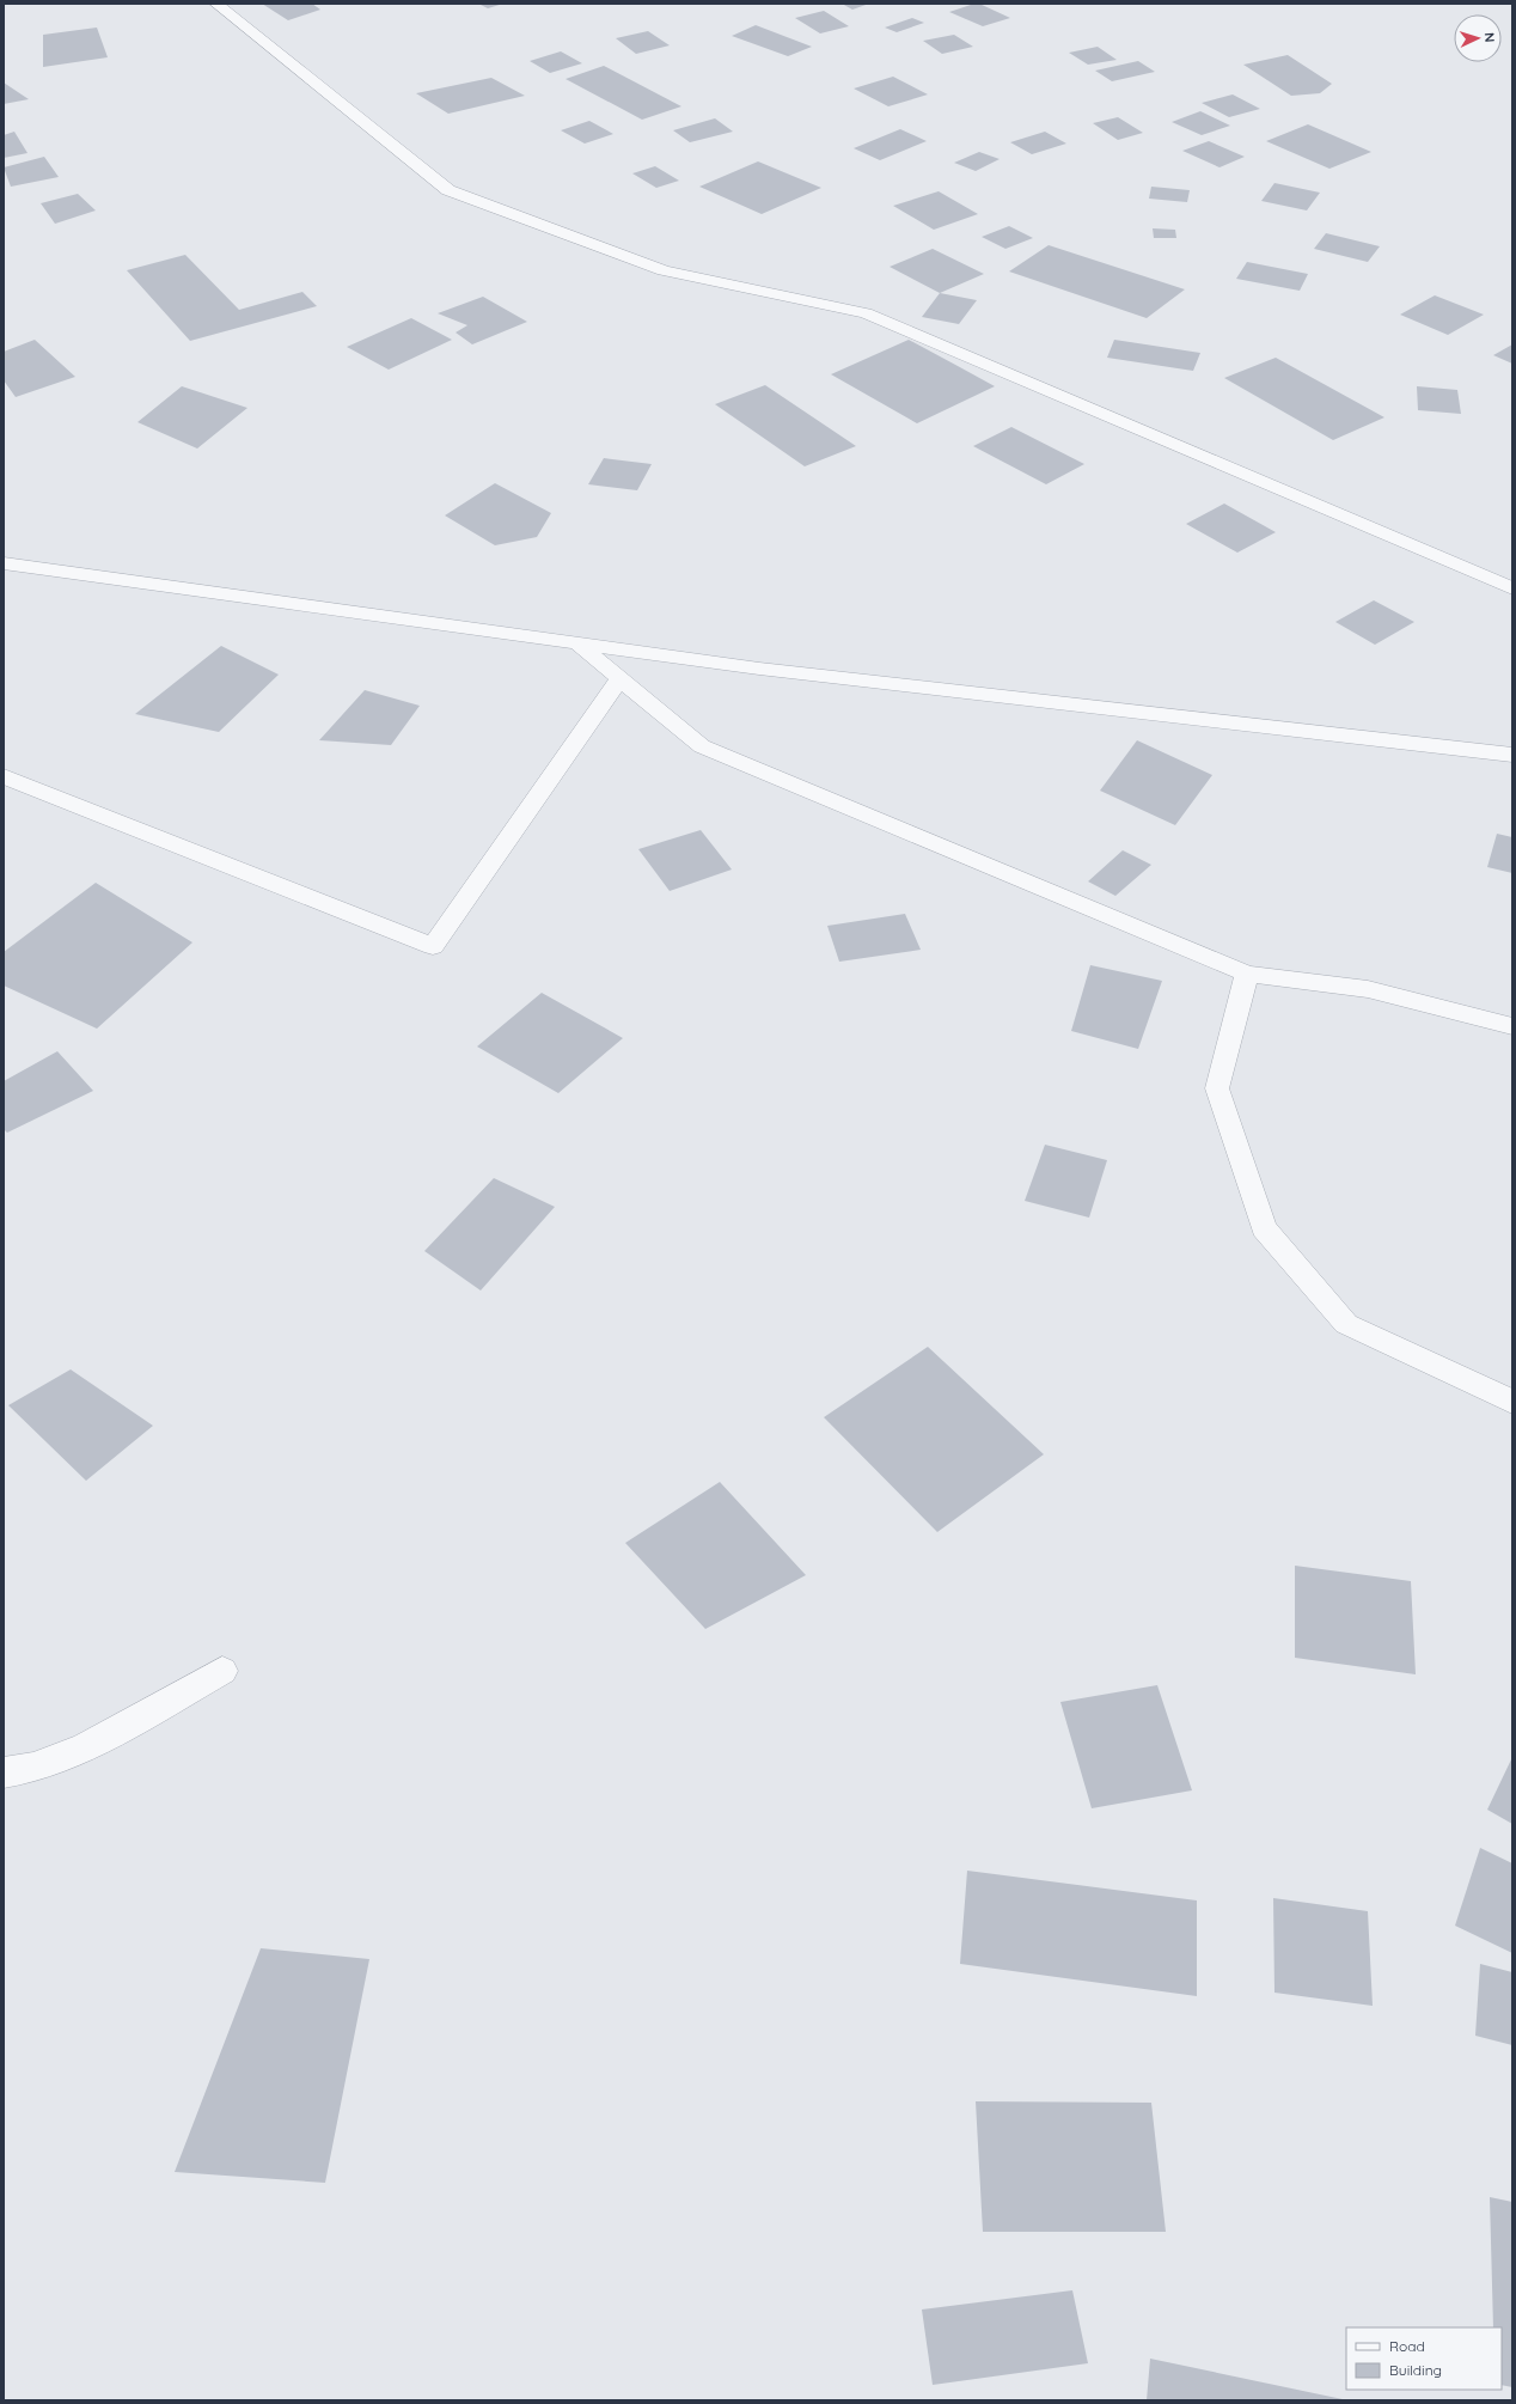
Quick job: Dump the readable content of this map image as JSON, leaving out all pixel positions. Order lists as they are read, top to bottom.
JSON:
{
  "legend": ["Road", "Building"],
  "north": "right"
}
